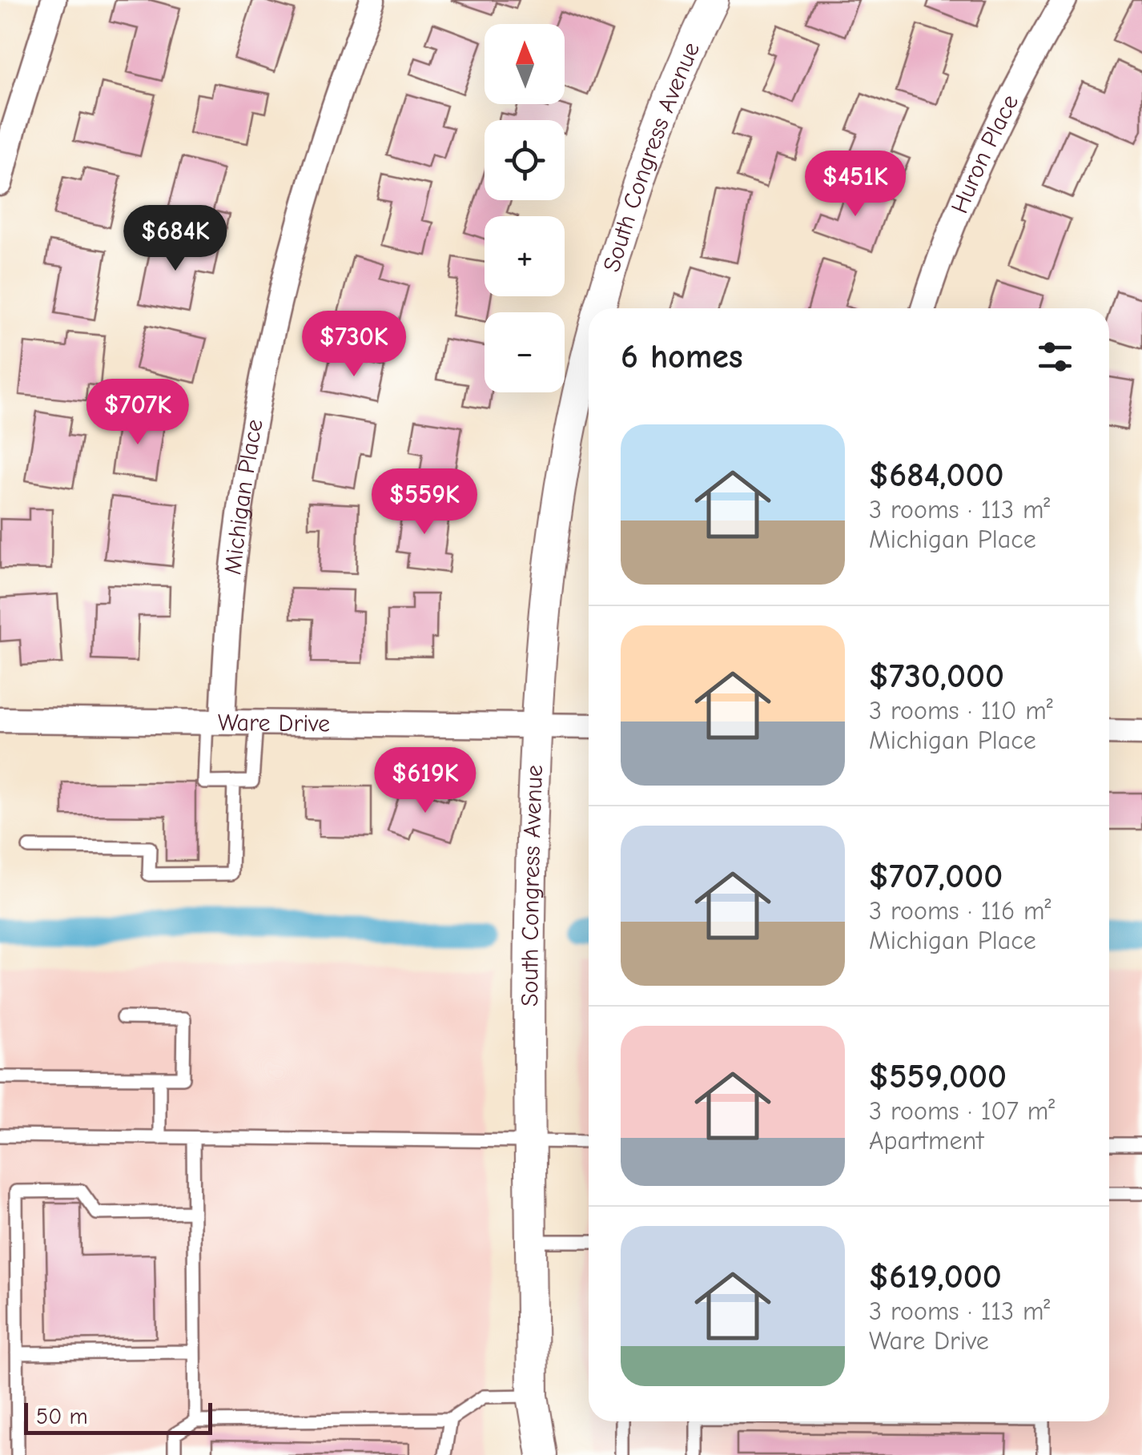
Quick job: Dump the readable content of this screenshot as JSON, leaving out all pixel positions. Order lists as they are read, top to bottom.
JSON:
{
  "streets": {
    "street": [
      "Huron Place",
      "South Congress Avenue",
      "Michigan Place",
      "Ware Drive"
    ]
  },
  "crossings": [
    ["South Congress Avenue", "Ware Drive"],
    ["Michigan Place", "Ware Drive"]
  ],
  "scale_bar": "50 m",
  "north": "top",
  "page": {
    "map_buttons": ["+", "−"],
    "price": [
      "$451K",
      "$684K",
      "$730K",
      "$707K",
      "$559K",
      "$619K"
    ],
    "heading": "6 homes",
    "list": [
      {
        "name": "$684,000",
        "note": "3 rooms · 113 m² · Michigan Place"
      },
      {
        "name": "$730,000",
        "note": "3 rooms · 110 m² · Michigan Place"
      },
      {
        "name": "$707,000",
        "note": "3 rooms · 116 m² · Michigan Place"
      },
      {
        "name": "$559,000",
        "note": "3 rooms · 107 m² · Apartment"
      },
      {
        "name": "$619,000",
        "note": "3 rooms · 113 m² · Ware Drive"
      }
    ],
    "scale": "50 m"
  }
}
